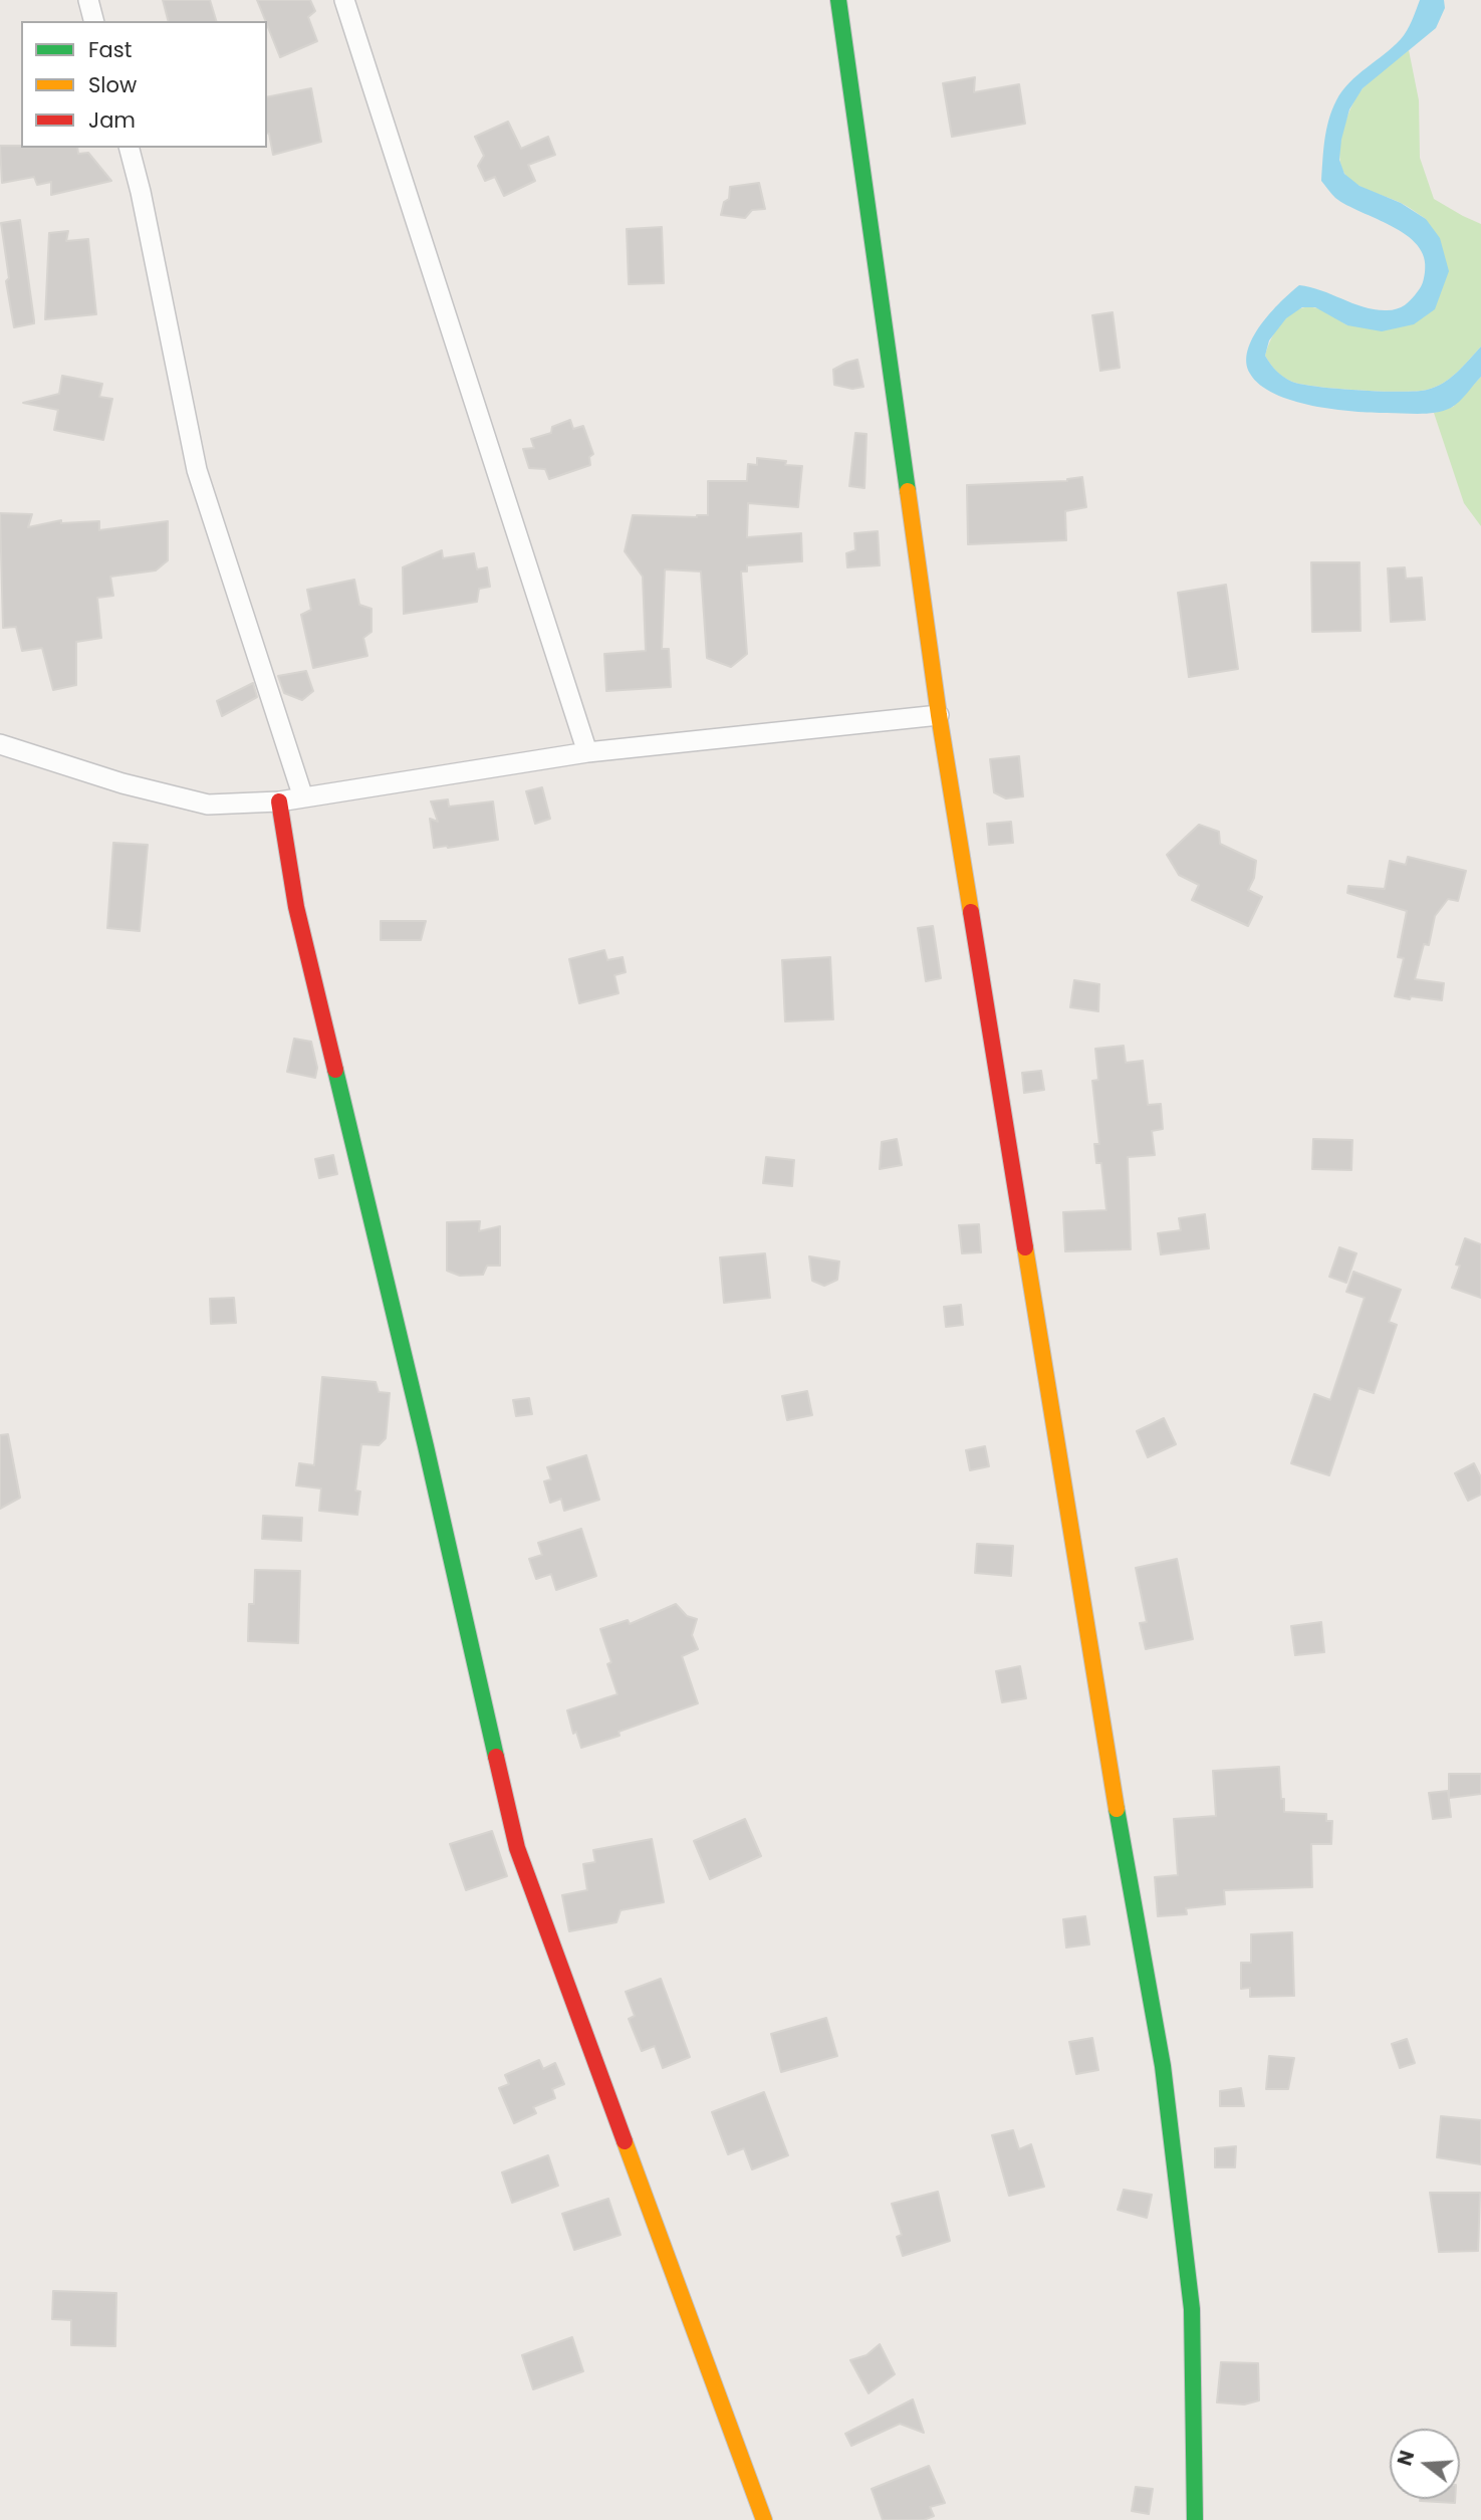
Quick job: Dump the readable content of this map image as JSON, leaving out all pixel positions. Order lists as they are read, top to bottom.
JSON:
{
  "legend": ["Fast", "Slow", "Jam"],
  "north": "left"
}
